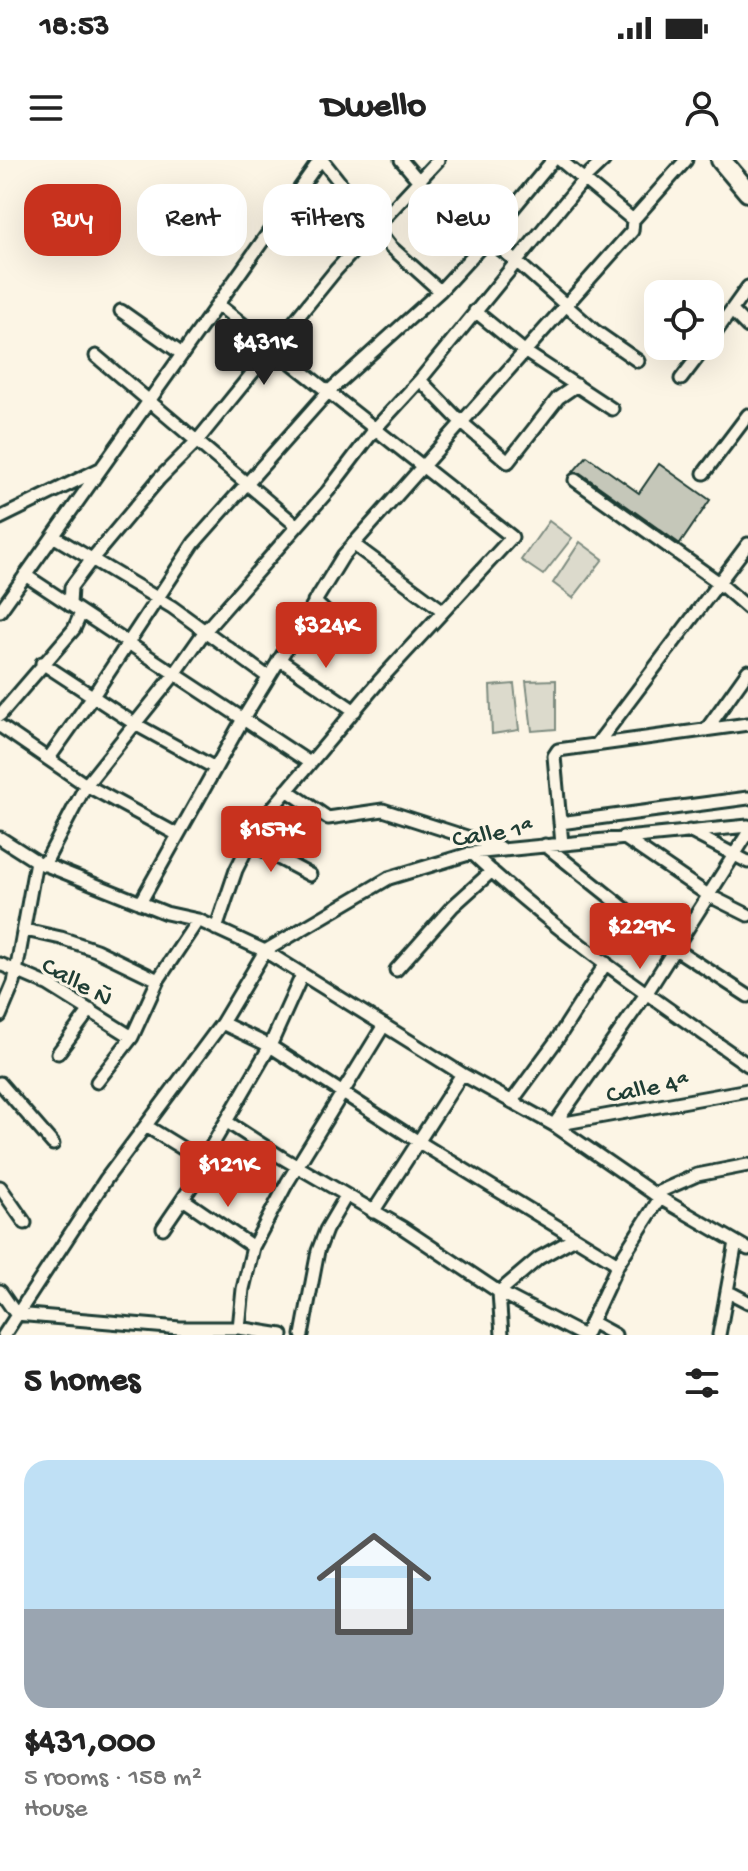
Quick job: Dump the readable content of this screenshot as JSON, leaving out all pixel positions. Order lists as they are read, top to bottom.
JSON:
{
  "streets": {
    "street": ["Calle 1ª", "Calle Ñ", "Calle 4ª"]
  },
  "page": {
    "status": "18:53",
    "header": "Dwello",
    "chip": [
      "Buy",
      "Rent",
      "Filters",
      "New"
    ],
    "price": [
      "$431K",
      "$324K",
      "$157K",
      "$229K",
      "$121K"
    ],
    "heading": "5 homes",
    "list": [
      {
        "name": "$431,000",
        "note": "5 rooms · 158 m² · House"
      }
    ]
  }
}
